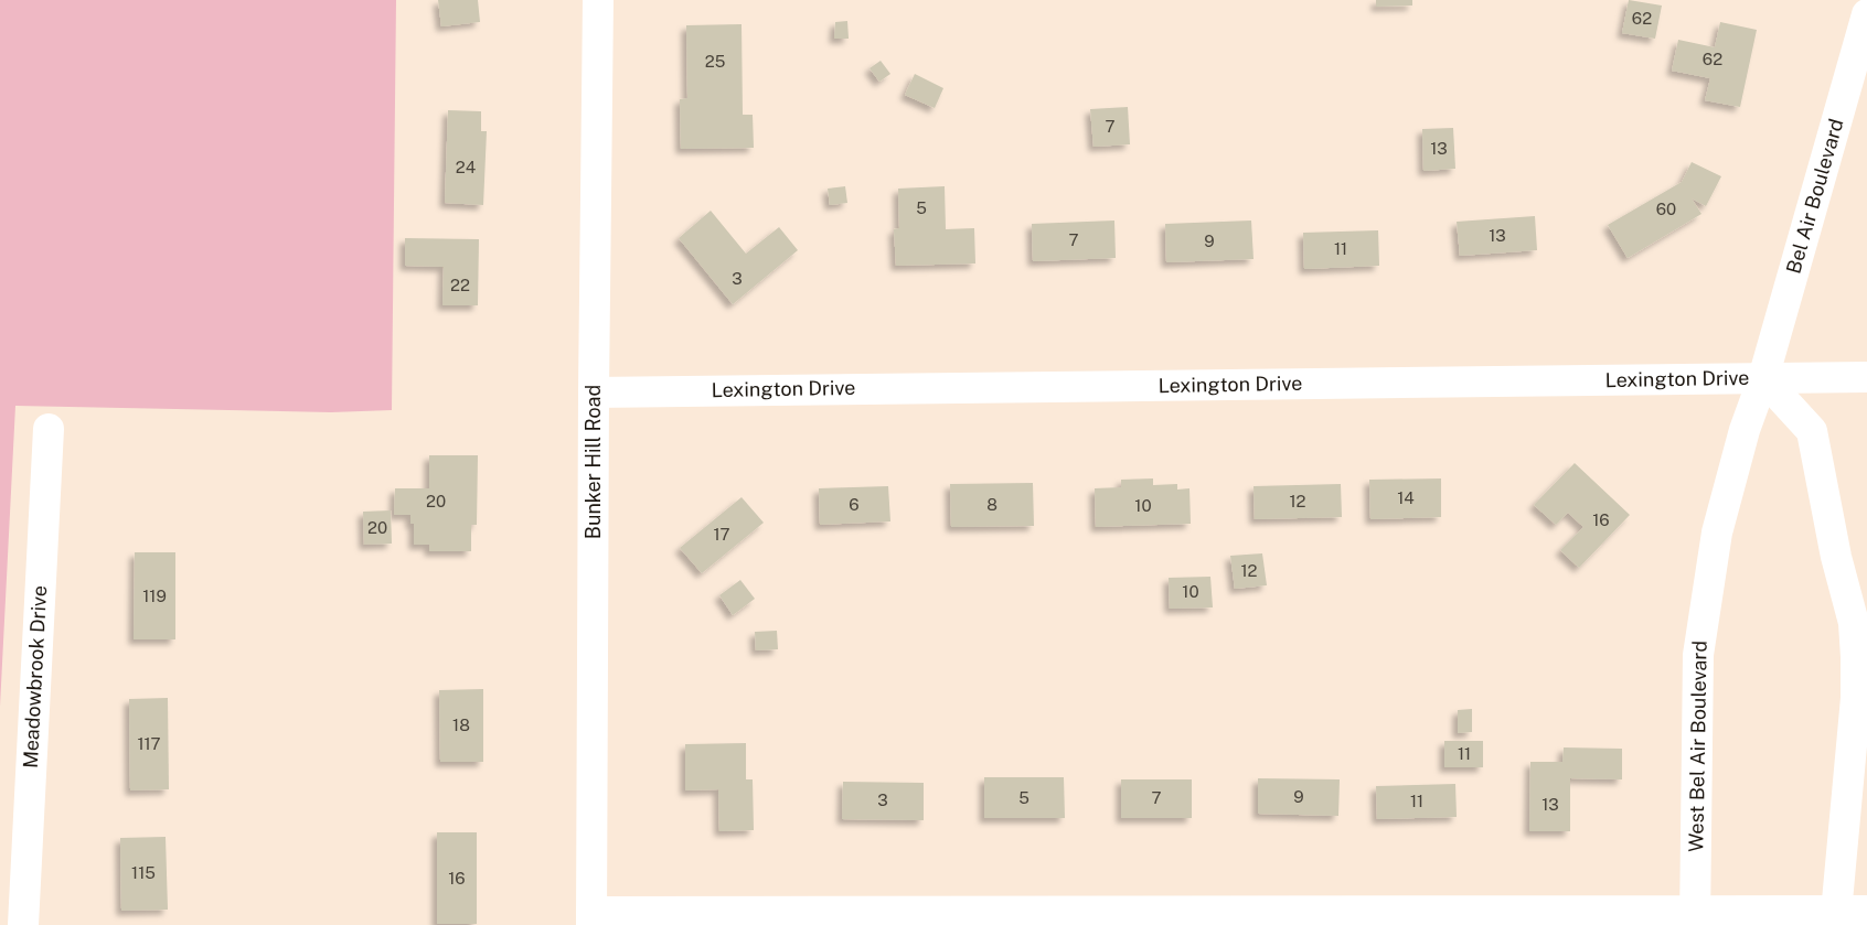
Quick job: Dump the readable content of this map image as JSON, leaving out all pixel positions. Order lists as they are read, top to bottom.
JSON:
{
  "streets": {
    "street": [
      "Bel Air Boulevard",
      "Lexington Drive",
      "Bunker Hill Road",
      "Meadowbrook Drive",
      "West Bel Air Boulevard"
    ]
  },
  "crossings": [
    ["Bel Air Boulevard", "Lexington Drive"],
    ["Bel Air Boulevard", "West Bel Air Boulevard"],
    ["Lexington Drive", "Bunker Hill Road"],
    ["Lexington Drive", "West Bel Air Boulevard"]
  ],
  "house_numbers": [
    "62",
    "62",
    "25",
    "7",
    "13",
    "24",
    "5",
    "60",
    "13",
    "7",
    "9",
    "11",
    "3",
    "22",
    "14",
    "20",
    "12",
    "6",
    "8",
    "10",
    "16",
    "20",
    "17",
    "12",
    "10",
    "119",
    "18",
    "117",
    "11",
    "9",
    "5",
    "7",
    "3",
    "11",
    "13",
    "115",
    "16"
  ]
}
